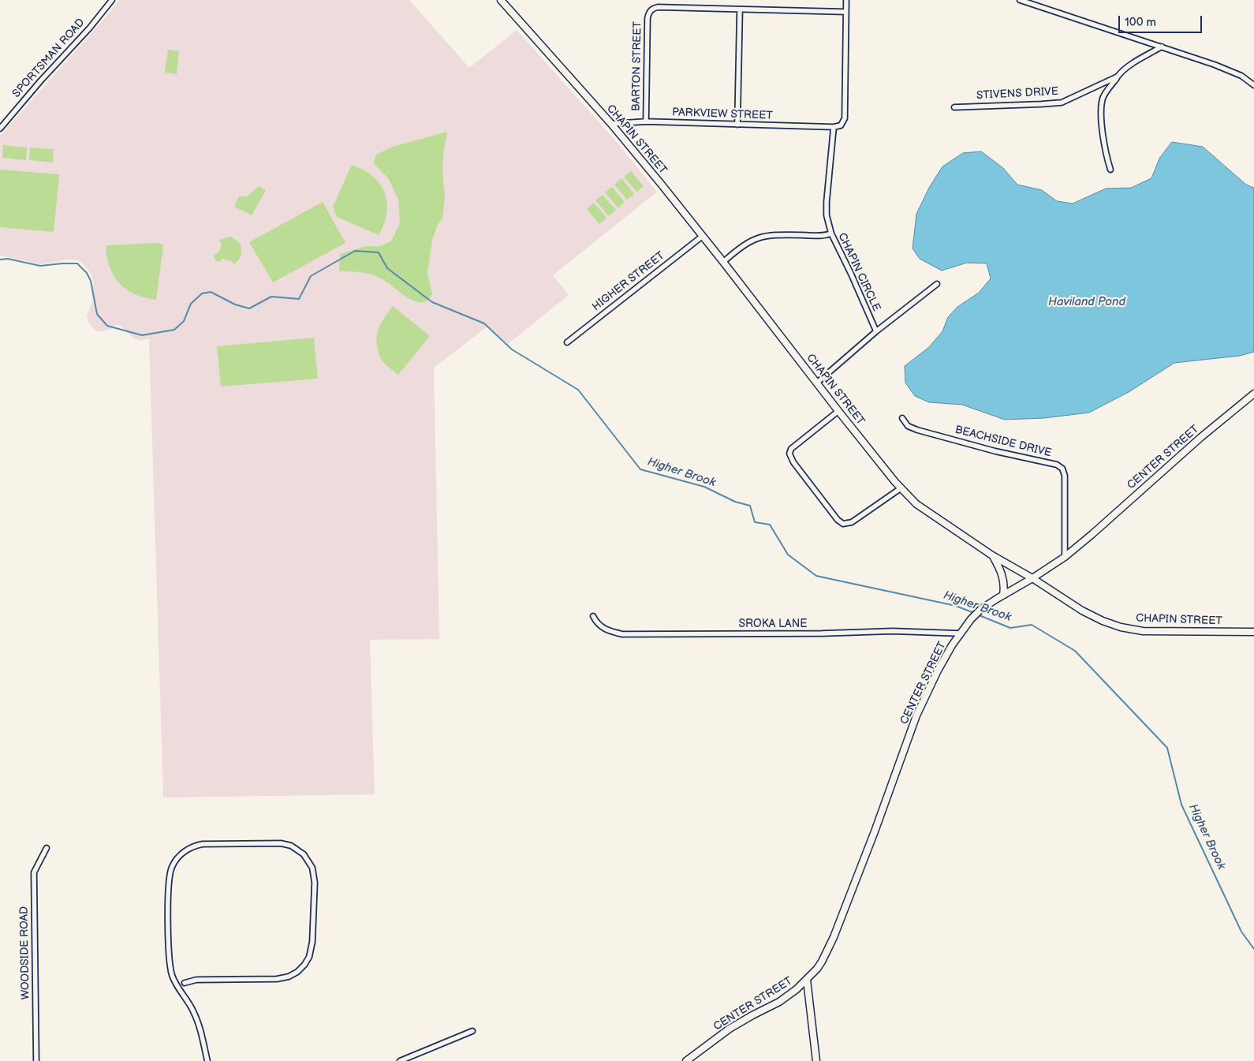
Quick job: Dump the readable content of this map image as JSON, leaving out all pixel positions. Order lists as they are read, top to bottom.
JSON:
{
  "streets": {
    "main road": ["CHAPIN STREET", "CENTER STREET"],
    "street": [
      "SPORTSMAN ROAD",
      "BARTON STREET",
      "STIVENS DRIVE",
      "PARKVIEW STREET",
      "CHAPIN CIRCLE",
      "HIGHER STREET",
      "BEACHSIDE DRIVE",
      "SROKA LANE",
      "WOODSIDE ROAD"
    ]
  },
  "crossings": [
    ["BARTON STREET", "PARKVIEW STREET"],
    ["PARKVIEW STREET", "CHAPIN STREET"],
    ["CHAPIN STREET", "CHAPIN CIRCLE"],
    ["CHAPIN STREET", "HIGHER STREET"],
    ["CHAPIN STREET", "CENTER STREET"],
    ["BEACHSIDE DRIVE", "CENTER STREET"],
    ["CENTER STREET", "SROKA LANE"]
  ],
  "water": ["Haviland Pond", "Higher Brook"],
  "scale_bar": "100 m"
}
